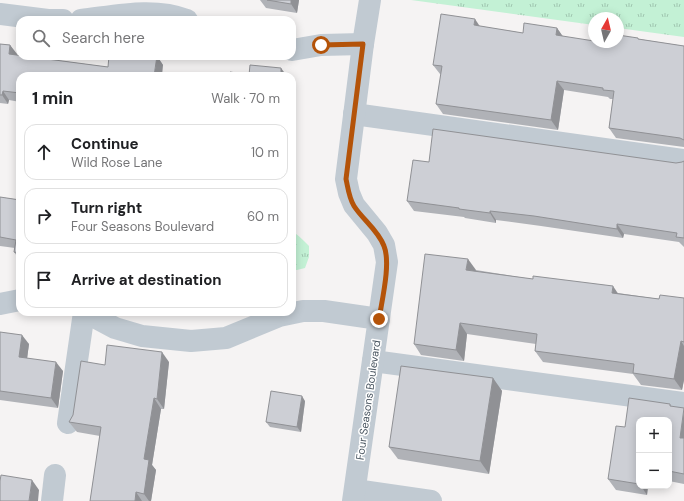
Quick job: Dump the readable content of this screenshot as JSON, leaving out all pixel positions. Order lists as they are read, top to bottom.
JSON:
{
  "streets": {
    "street": ["Four Seasons Boulevard"]
  },
  "north": "top",
  "page": {
    "search": "Search here",
    "heading": ["1 min", "Walk · 70 m"],
    "list": [
      ["Continue", "Wild Rose Lane", "10 m"],
      ["Turn right", "Four Seasons Boulevard", "60 m"],
      "Arrive at destination"
    ],
    "map_buttons": ["+", "−"]
  }
}
